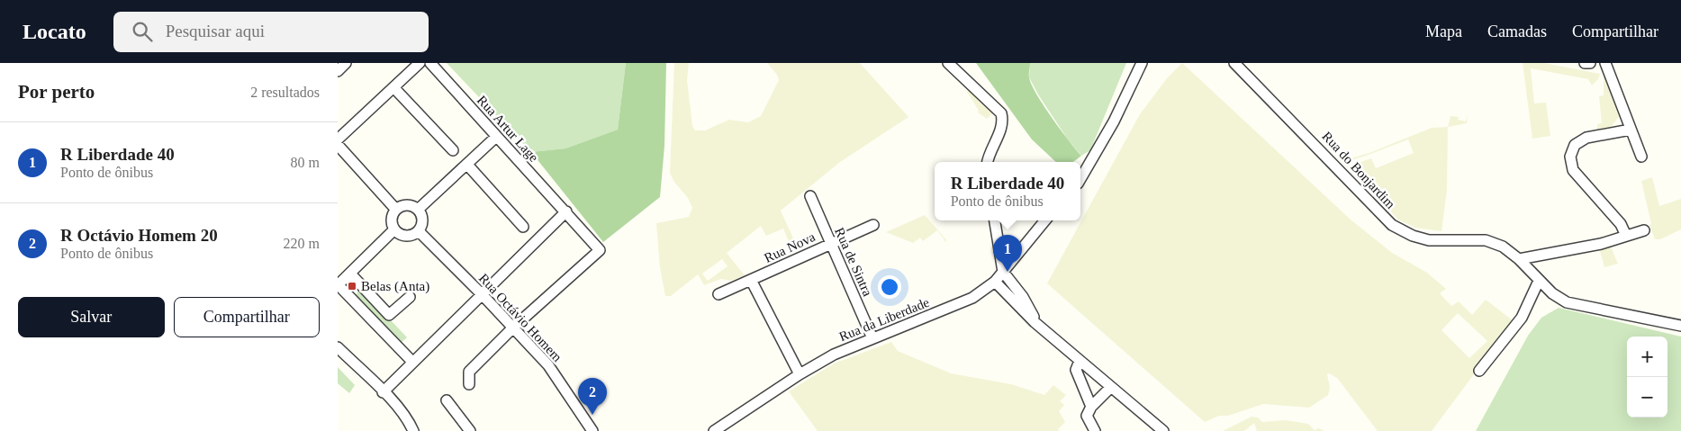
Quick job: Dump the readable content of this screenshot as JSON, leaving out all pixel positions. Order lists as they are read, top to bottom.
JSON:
{
  "streets": {
    "street": [
      "Rua Artur Lage",
      "Rua do Bonjardim",
      "Rua Nova",
      "Rua de Sintra",
      "Rua Octávio Homem",
      "Rua da Liberdade"
    ]
  },
  "crossings": [
    ["Rua Artur Lage", "Rua Octávio Homem"],
    ["Rua Nova", "Rua de Sintra"],
    ["Rua de Sintra", "Rua da Liberdade"]
  ],
  "places": {
    "transit": ["Belas (Anta)"]
  },
  "page": {
    "header": "Locato",
    "search": "Pesquisar aqui",
    "nav": ["Mapa", "Camadas", "Compartilhar"],
    "heading": ["Por perto", "2 resultados"],
    "list": [
      {
        "mark": "1",
        "name": "R Liberdade 40",
        "note": "Ponto de ônibus",
        "value": "80 m"
      },
      {
        "mark": "2",
        "name": "R Octávio Homem 20",
        "note": "Ponto de ônibus",
        "value": "220 m"
      }
    ],
    "popup": ["R Liberdade 40", "Ponto de ônibus"],
    "pins": ["1", "2"],
    "buttons": ["Salvar", "Compartilhar"],
    "map_buttons": ["+", "−"]
  }
}
